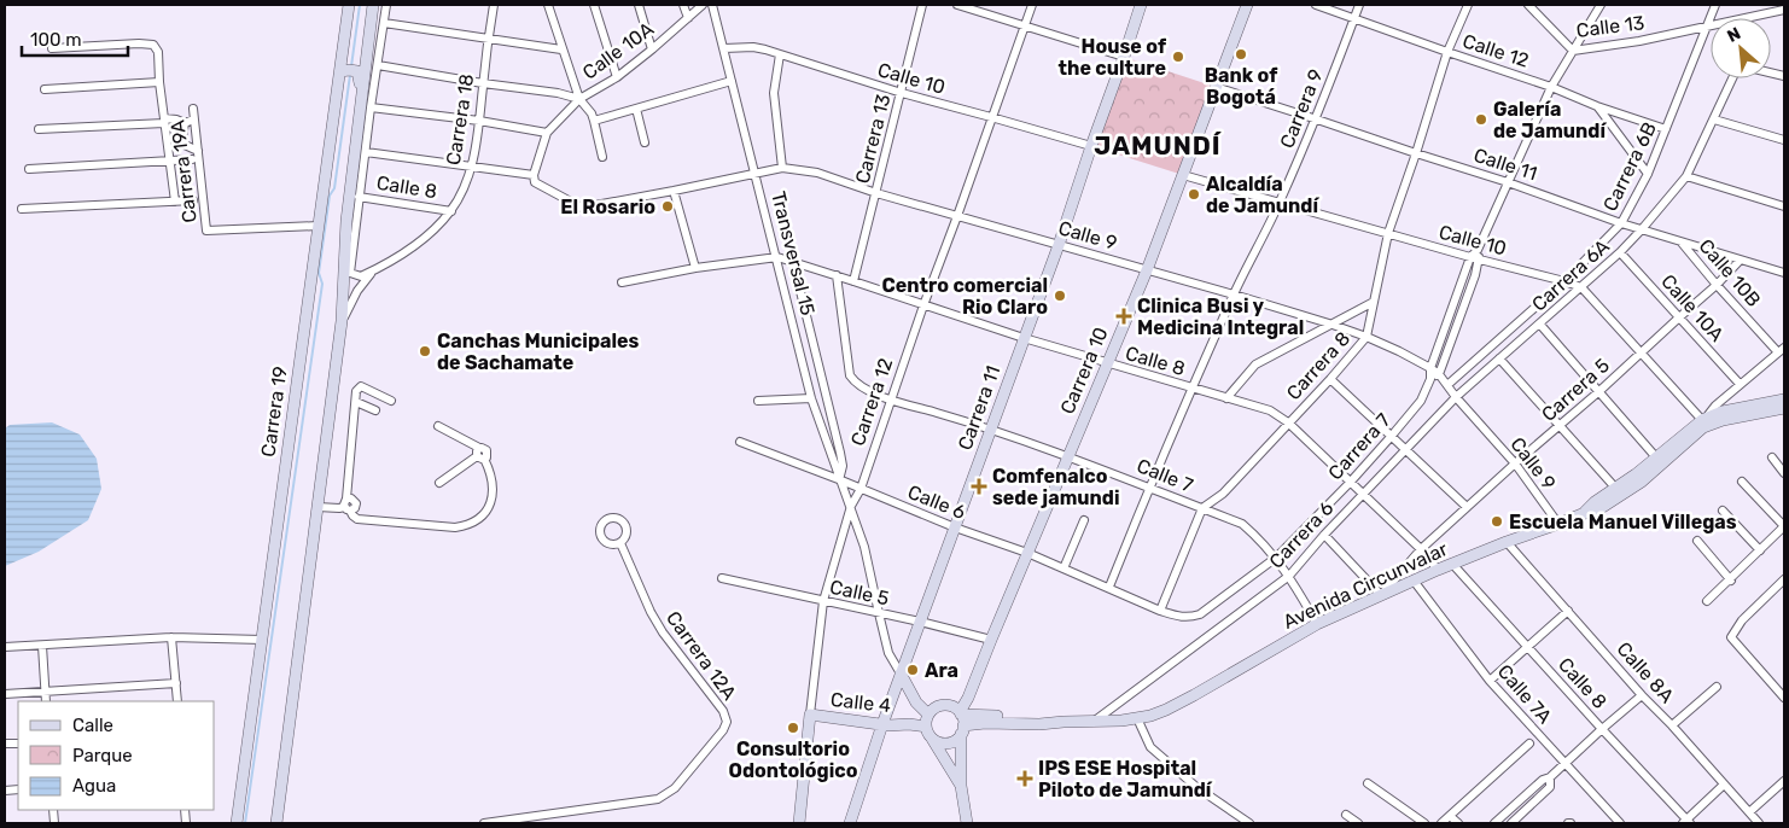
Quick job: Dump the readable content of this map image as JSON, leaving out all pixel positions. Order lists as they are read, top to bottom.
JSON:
{
  "streets": {
    "main road": [
      "Carrera 10",
      "Carrera 12",
      "Carrera 11",
      "Carrera 19",
      "Avenida Circunvalar",
      "Calle 4"
    ],
    "street": [
      "Calle 13",
      "Calle 10A",
      "Calle 12",
      "Calle 10",
      "Carrera 9",
      "Carrera 18",
      "Carrera 13",
      "Calle 11",
      "Carrera 6B",
      "Carrera 19A",
      "Calle 8",
      "Calle 9",
      "Transversal 15",
      "Calle 10B",
      "Carrera 6A",
      "Carrera 8",
      "Carrera 5",
      "Carrera 7",
      "Calle 7",
      "Calle 6",
      "Carrera 6",
      "Calle 5",
      "Carrera 12A",
      "Calle 8A",
      "Calle 7A"
    ]
  },
  "crossings": [
    ["Calle 13", "Carrera 6B"],
    ["Calle 13", "Carrera 7"],
    ["Calle 10A", "Carrera 18"],
    ["Calle 10A", "Carrera 6A"],
    ["Calle 10A", "Carrera 5"],
    ["Calle 12", "Carrera 9"],
    ["Calle 12", "Carrera 6B"],
    ["Calle 12", "Carrera 8"],
    ["Calle 12", "Carrera 7"],
    ["Calle 10", "Carrera 9"],
    ["Calle 10", "Carrera 13"],
    ["Calle 10", "Carrera 6B"],
    ["Calle 10", "Transversal 15"],
    ["Calle 10", "Carrera 6A"],
    ["Calle 10", "Carrera 8"],
    ["Calle 10", "Carrera 10"],
    ["Calle 10", "Carrera 5"],
    ["Calle 10", "Carrera 12"],
    ["Calle 10", "Carrera 11"],
    ["Calle 10", "Carrera 7"],
    ["Calle 10", "Avenida Circunvalar"],
    ["Carrera 9", "Calle 11"],
    ["Carrera 9", "Calle 8"],
    ["Carrera 9", "Calle 9"],
    ["Carrera 9", "Calle 7"],
    ["Carrera 9", "Calle 6"],
    ["Carrera 18", "Calle 8"],
    ["Carrera 18", "Calle 9"],
    ["Carrera 13", "Calle 8"],
    ["Carrera 13", "Calle 9"],
    ["Calle 11", "Carrera 6B"],
    ["Calle 11", "Calle 10B"],
    ["Calle 11", "Carrera 6A"],
    ["Calle 11", "Carrera 8"],
    ["Calle 11", "Carrera 10"],
    ["Calle 11", "Carrera 5"],
    ["Calle 11", "Carrera 7"],
    ["Carrera 6B", "Calle 9"],
    ["Carrera 19A", "Carrera 19"],
    ["Calle 8", "Transversal 15"],
    ["Calle 8", "Carrera 8"],
    ["Calle 8", "Carrera 10"],
    ["Calle 8", "Carrera 5"],
    ["Calle 8", "Carrera 12"],
    ["Calle 8", "Carrera 11"],
    ["Calle 8", "Carrera 7"],
    ["Calle 8", "Calle 7"],
    ["Calle 8", "Carrera 6"],
    ["Calle 8", "Avenida Circunvalar"],
    ["Calle 9", "Transversal 15"],
    ["Calle 9", "Carrera 6A"],
    ["Calle 9", "Carrera 8"],
    ["Calle 9", "Carrera 10"],
    ["Calle 9", "Carrera 5"],
    ["Calle 9", "Carrera 12"],
    ["Calle 9", "Carrera 11"],
    ["Calle 9", "Carrera 7"],
    ["Calle 9", "Carrera 6"],
    ["Calle 9", "Avenida Circunvalar"],
    ["Transversal 15", "Carrera 12"],
    ["Transversal 15", "Calle 6"],
    ["Calle 10B", "Carrera 5"],
    ["Carrera 6A", "Carrera 6"],
    ["Carrera 8", "Calle 7"],
    ["Carrera 8", "Calle 6"],
    ["Carrera 10", "Calle 7"],
    ["Carrera 10", "Calle 6"],
    ["Carrera 10", "Avenida Circunvalar"],
    ["Carrera 10", "Calle 5"],
    ["Carrera 10", "Calle 4"],
    ["Carrera 5", "Avenida Circunvalar"],
    ["Carrera 12", "Calle 7"],
    ["Carrera 12", "Calle 6"],
    ["Carrera 12", "Calle 5"],
    ["Carrera 12", "Calle 4"],
    ["Carrera 11", "Calle 7"],
    ["Carrera 11", "Calle 6"],
    ["Carrera 11", "Calle 5"],
    ["Carrera 11", "Calle 4"],
    ["Carrera 7", "Calle 7"],
    ["Carrera 7", "Calle 6"],
    ["Calle 7", "Carrera 6"],
    ["Calle 7", "Avenida Circunvalar"],
    ["Carrera 6", "Avenida Circunvalar"],
    ["Avenida Circunvalar", "Calle 8A"],
    ["Avenida Circunvalar", "Calle 7A"],
    ["Avenida Circunvalar", "Calle 4"]
  ],
  "districts": ["JAMUNDÍ"],
  "places": {
    "other": [
      "Bank of Bogotá",
      "House of the culture",
      "Galería de Jamundí",
      "Alcaldía de Jamundí",
      "El Rosario",
      "Centro comercial Rio Claro",
      "Canchas Municipales de Sachamate",
      "Escuela Manuel Villegas",
      "Ara",
      "Consultorio Odontológico"
    ],
    "health": ["Clinica Busi y Medicina Integral", "Comfenalco sede jamundi", "IPS ESE Hospital Piloto de Jamundí"]
  },
  "legend": ["Calle", "Parque", "Agua"],
  "scale_bar": "100 m",
  "north": "top left"
}
